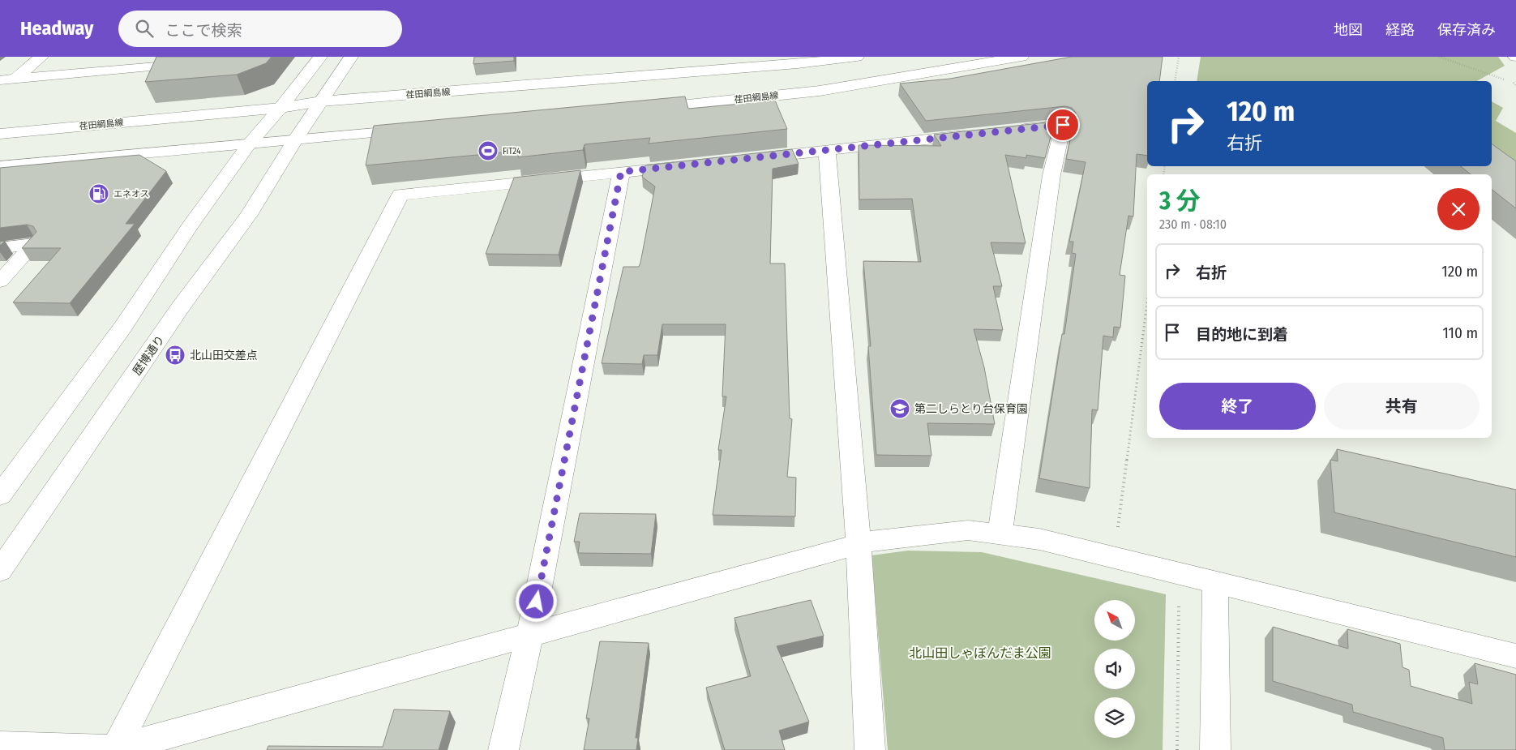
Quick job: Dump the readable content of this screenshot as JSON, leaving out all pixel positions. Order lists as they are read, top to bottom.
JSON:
{
  "streets": {
    "street": ["荏田綱島線", "歴博通り"]
  },
  "crossings": [
    ["荏田綱島線", "歴博通り"]
  ],
  "parks": ["北山田しゃぼんだま公園"],
  "places": {
    "sports": ["FiT24"],
    "fuel station": ["エネオス"],
    "bus stop": ["北山田交差点"],
    "school or university": ["第二しらとり台保育園"]
  },
  "north": "top left",
  "page": {
    "header": "Headway",
    "search": "ここで検索",
    "nav": ["地図", "経路", "保存済み"],
    "turn": ["120 m", "右折"],
    "heading": ["3 分", "230 m · 08:10"],
    "list": [
      {
        "name": "右折",
        "value": "120 m"
      },
      {
        "name": "目的地に到着",
        "value": "110 m"
      }
    ],
    "buttons": ["終了", "共有"]
  }
}
